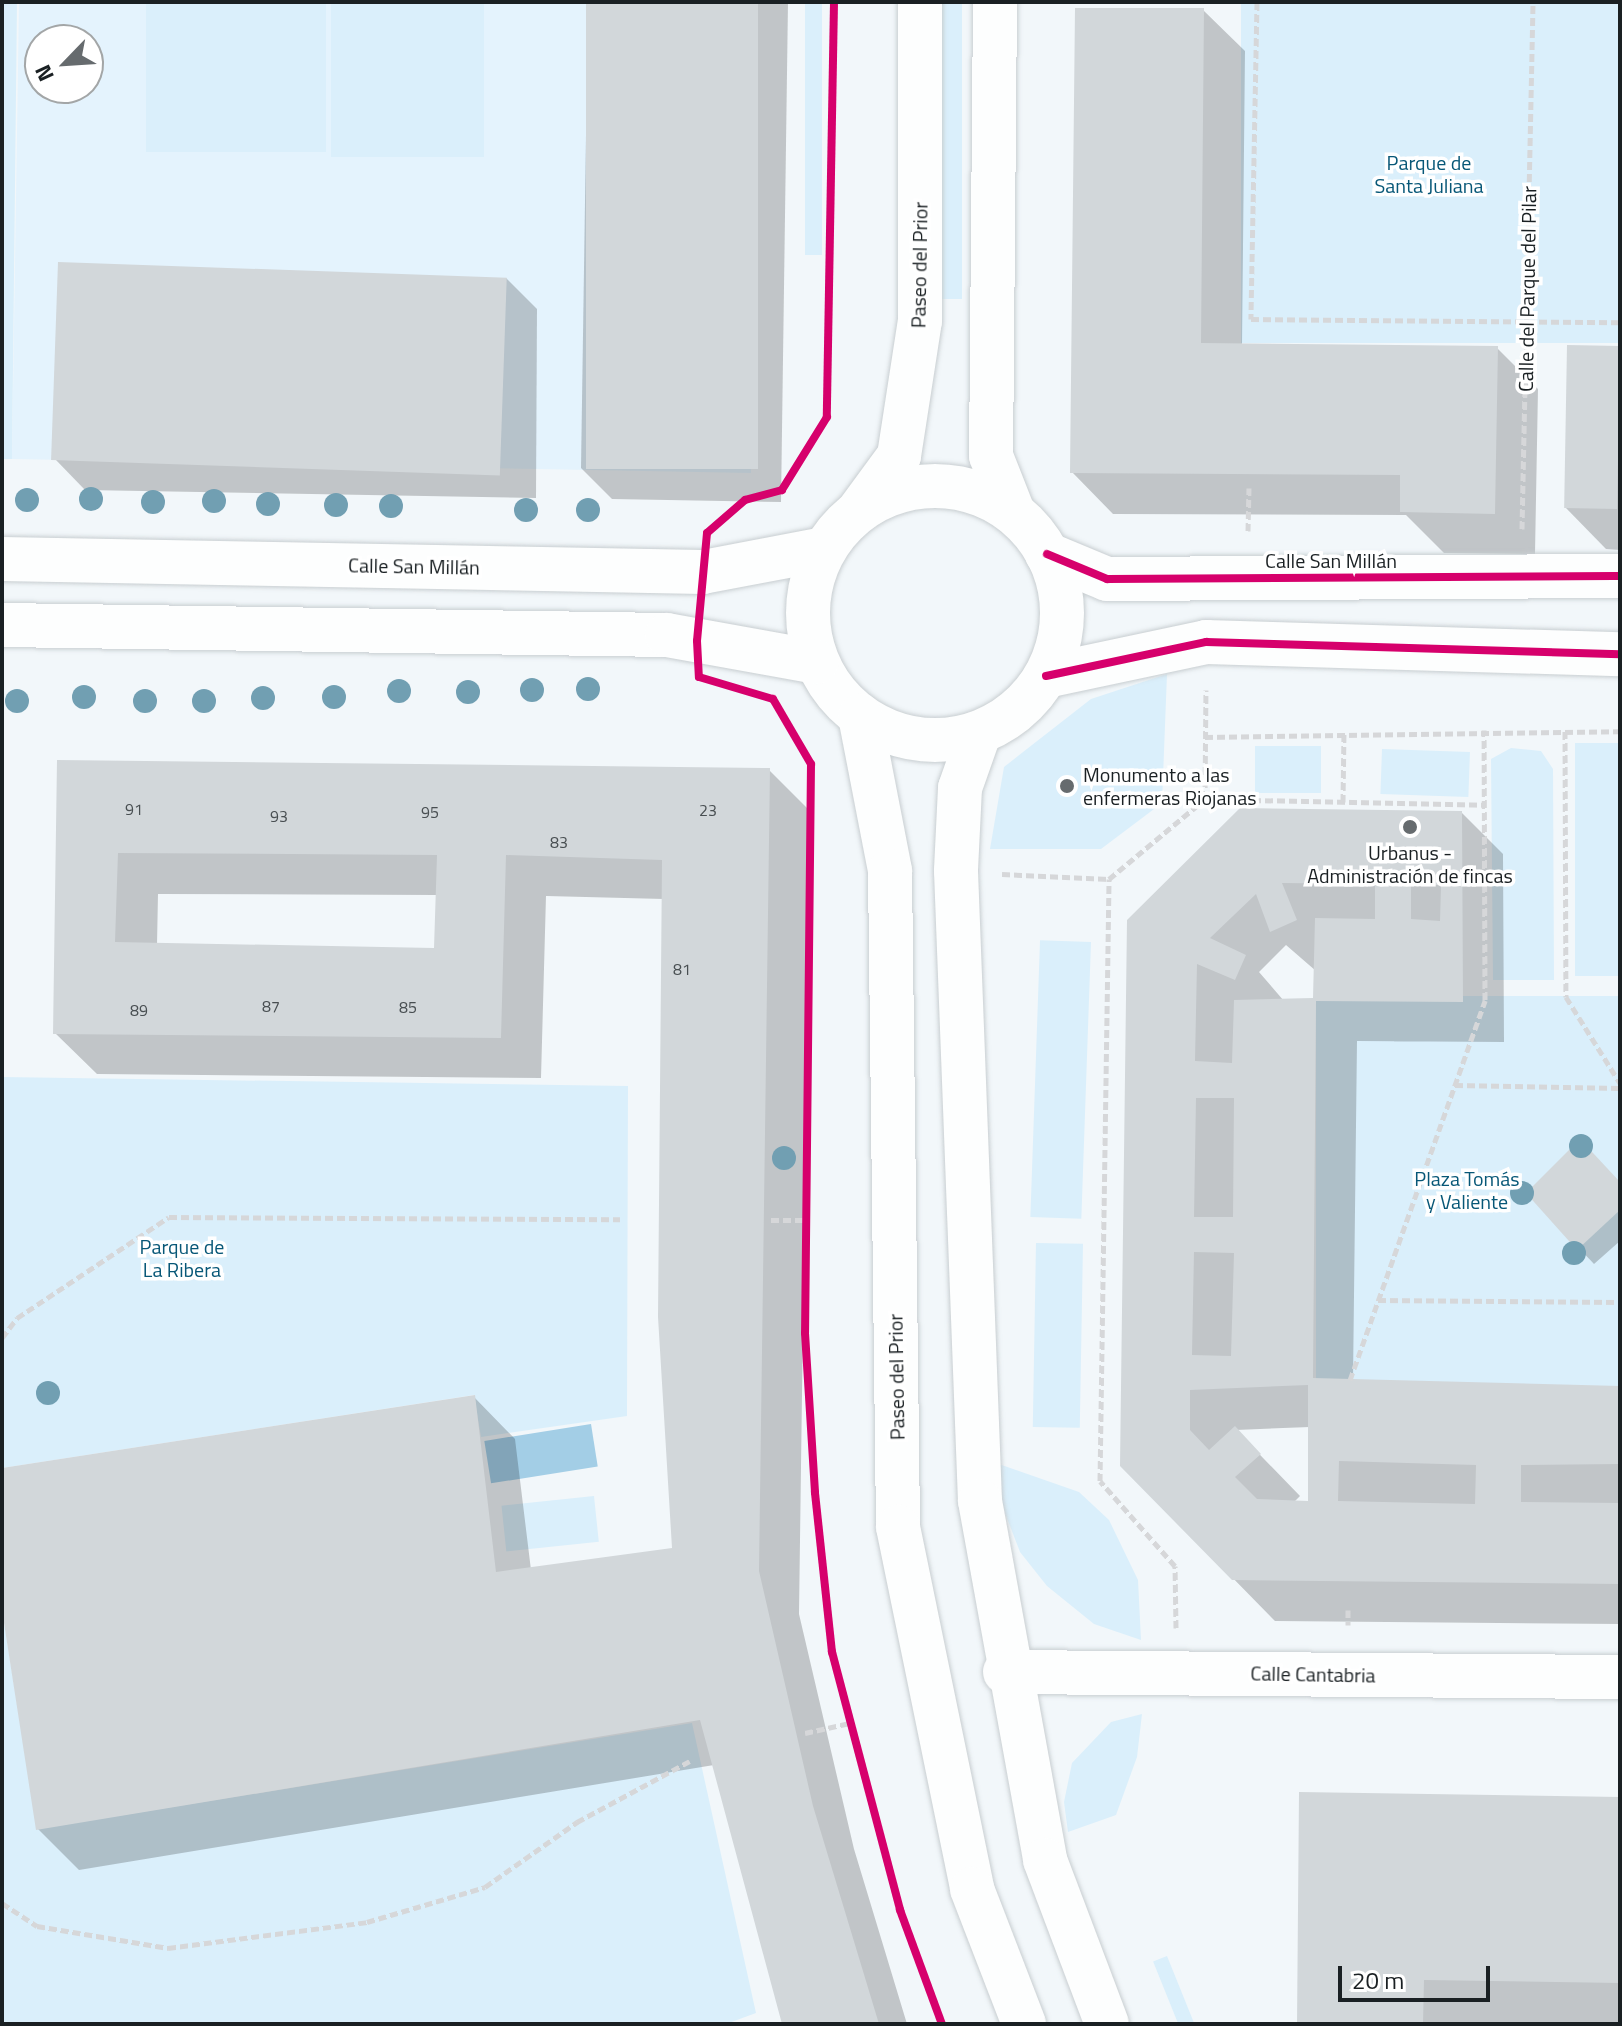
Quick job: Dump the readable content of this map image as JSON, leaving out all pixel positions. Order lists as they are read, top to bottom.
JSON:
{
  "streets": {
    "street": ["Paseo del Prior", "Calle San Millán", "Calle Cantabria"],
    "path": ["Calle del Parque del Pilar"]
  },
  "crossings": [
    ["Paseo del Prior", "Calle San Millán"],
    ["Calle del Parque del Pilar", "Calle San Millán"]
  ],
  "parks": ["Parque de Santa Juliana", "Plaza Tomás y Valiente", "Parque de La Ribera"],
  "places": ["Monumento a las enfermeras Riojanas", "Urbanus - Administración de fincas"],
  "house_numbers": [
    "91",
    "23",
    "95",
    "93",
    "83",
    "81",
    "87",
    "85",
    "89"
  ],
  "scale_bar": "20 m",
  "north": "bottom left"
}
